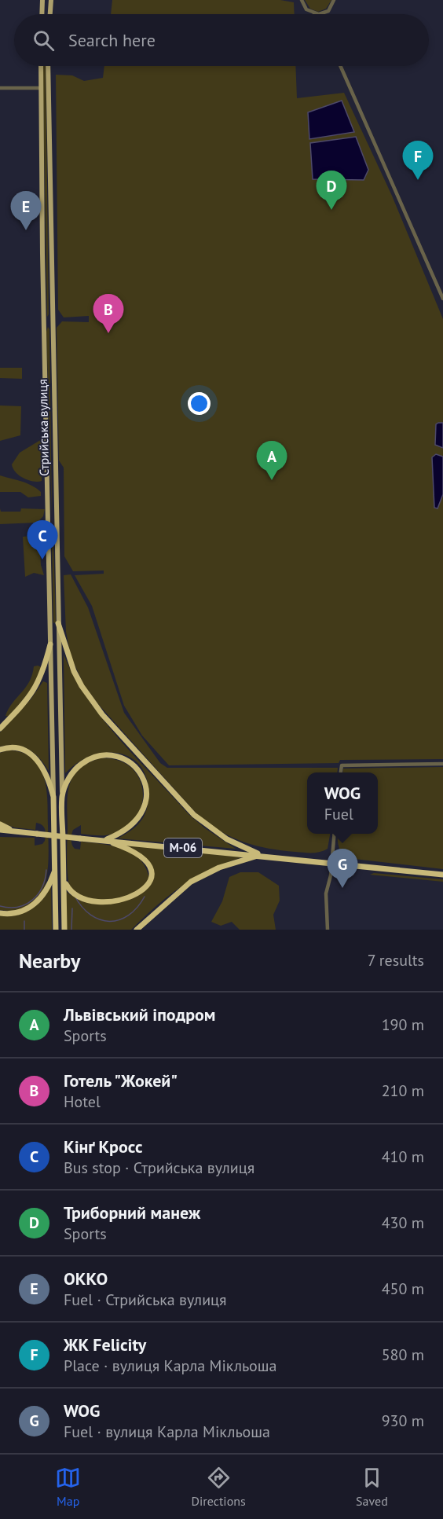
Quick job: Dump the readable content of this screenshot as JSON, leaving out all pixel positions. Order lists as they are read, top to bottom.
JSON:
{
  "streets": {
    "highway": ["М-06"],
    "main road": ["Стрийська вулиця"]
  },
  "page": {
    "search": "Search here",
    "pins": [
      "F",
      "D",
      "E",
      "B",
      "A",
      "C",
      "G"
    ],
    "popup": ["WOG", "Fuel"],
    "heading": ["Nearby", "7 results"],
    "list": [
      {
        "mark": "A",
        "name": "Львівський іподром",
        "note": "Sports",
        "value": "190 m"
      },
      {
        "mark": "B",
        "name": "Готель \"Жокей\"",
        "note": "Hotel",
        "value": "210 m"
      },
      {
        "mark": "C",
        "name": "Кінґ Кросс",
        "note": "Bus stop · Стрийська вулиця",
        "value": "410 m"
      },
      {
        "mark": "D",
        "name": "Триборний манеж",
        "note": "Sports",
        "value": "430 m"
      },
      {
        "mark": "E",
        "name": "ОККО",
        "note": "Fuel · Стрийська вулиця",
        "value": "450 m"
      },
      {
        "mark": "F",
        "name": "ЖК Felicity",
        "note": "Place · вулиця Карла Мікльоша",
        "value": "580 m"
      },
      {
        "mark": "G",
        "name": "WOG",
        "note": "Fuel · вулиця Карла Мікльоша",
        "value": "930 m"
      }
    ],
    "nav": ["Map", "Directions", "Saved"]
  }
}
